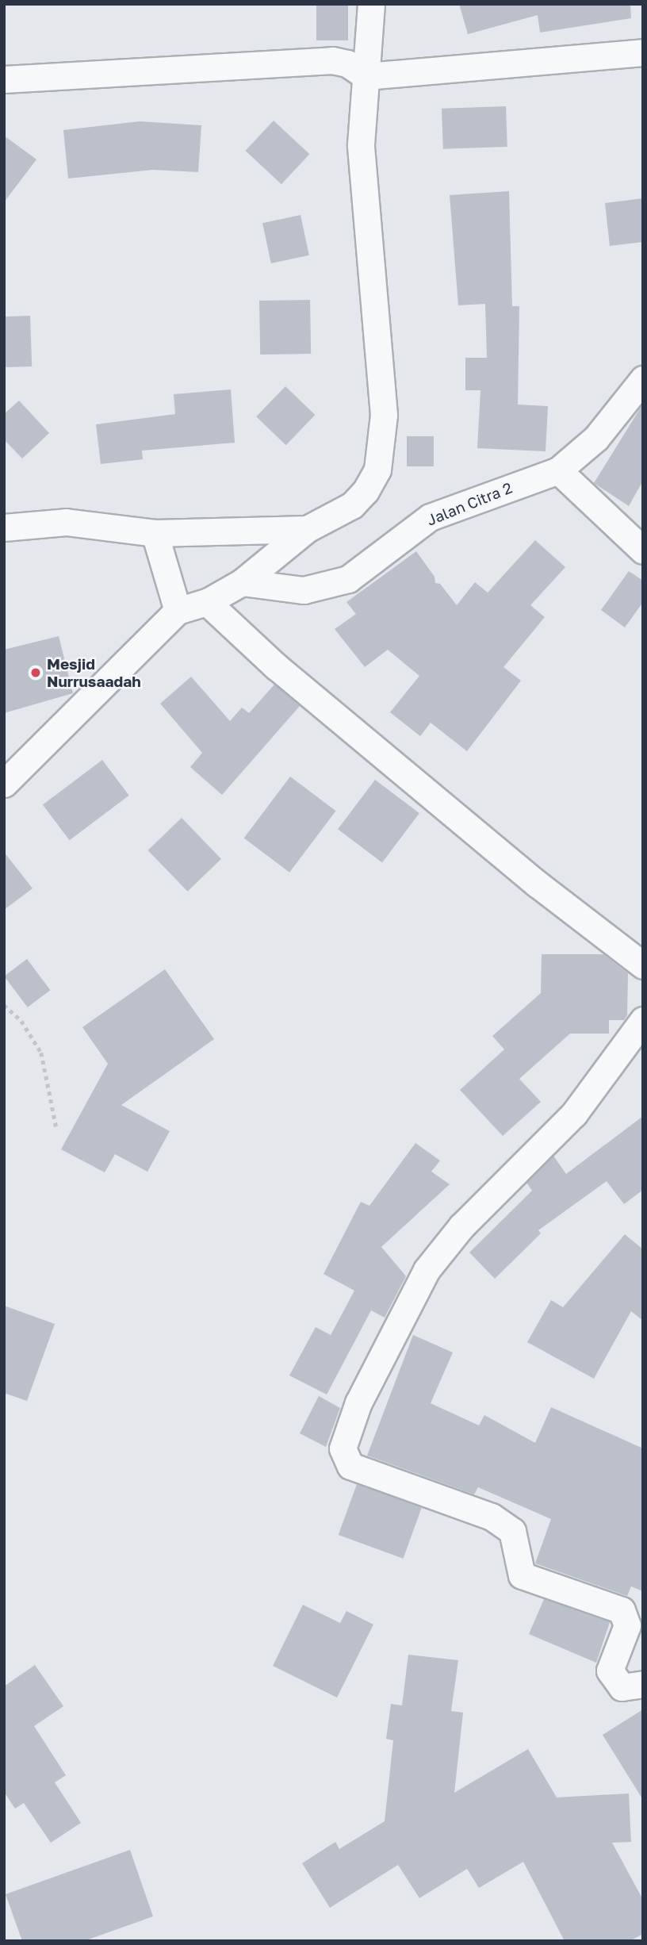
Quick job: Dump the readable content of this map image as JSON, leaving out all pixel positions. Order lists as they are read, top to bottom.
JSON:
{
  "streets": {
    "street": ["Jalan Citra 2"]
  },
  "places": ["Mesjid Nurrusaadah"]
}
